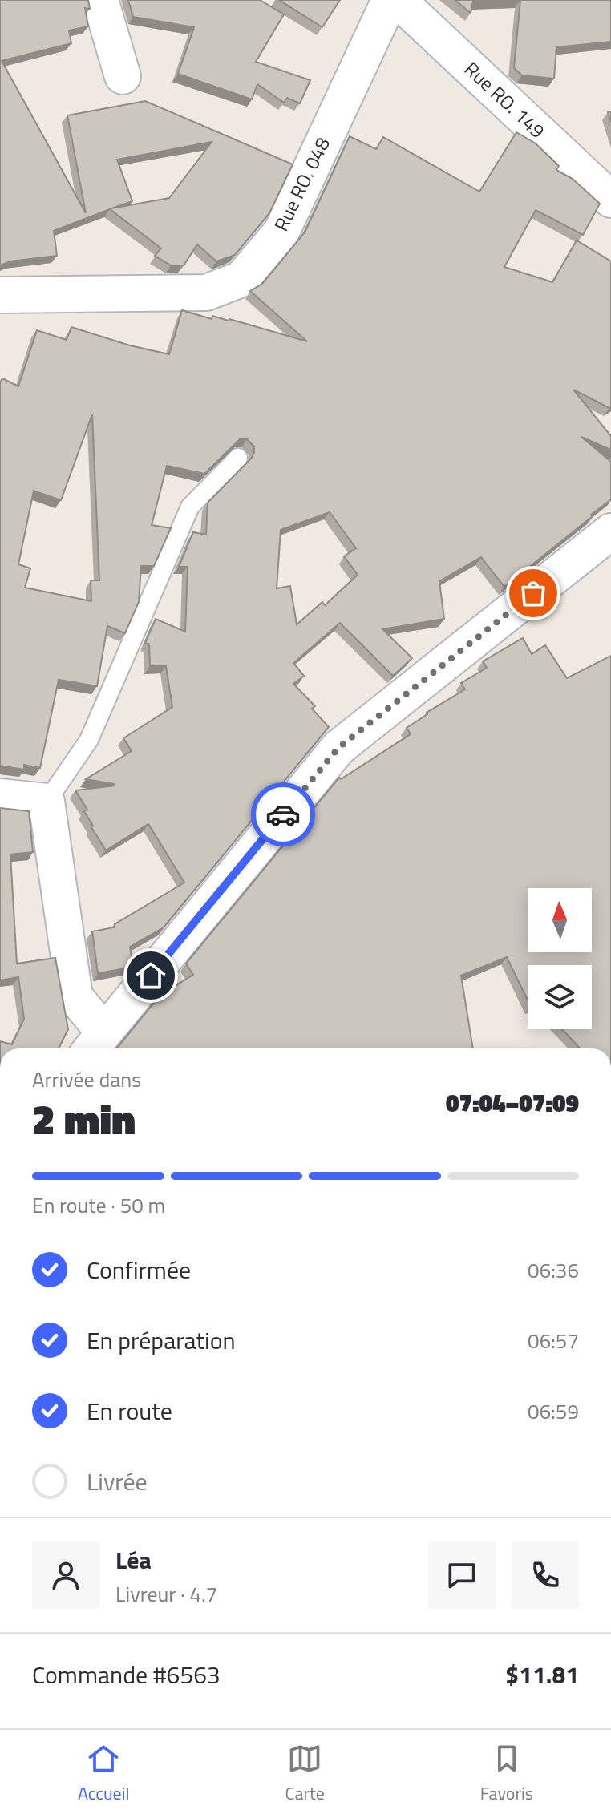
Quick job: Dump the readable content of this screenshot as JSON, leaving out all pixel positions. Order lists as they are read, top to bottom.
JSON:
{
  "streets": {
    "street": ["Rue RO. 149", "Rue RO. 048"]
  },
  "north": "top",
  "page": {
    "heading": ["2 min", "Arrivée dans", "07:04–07:09"],
    "panel": [
      "Léa",
      "Livreur · 4.7",
      "Commande #6563",
      "$11.81"
    ],
    "bar": "En route · 50 m",
    "list": [
      ["Confirmée", "06:36"],
      ["En préparation", "06:57"],
      ["En route", "06:59"],
      "Livrée"
    ],
    "tabs": ["Accueil", "Carte", "Favoris"]
  }
}
